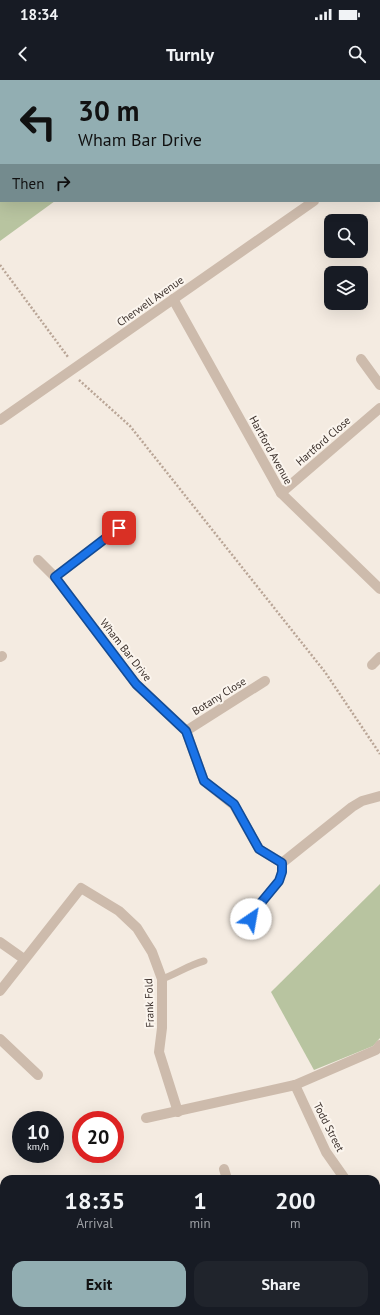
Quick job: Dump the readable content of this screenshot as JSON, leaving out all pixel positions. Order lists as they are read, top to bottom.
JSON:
{
  "streets": {
    "street": [
      "Cherwell Avenue",
      "Hartford Close",
      "Hartford Avenue",
      "Wham Bar Drive",
      "Botany Close",
      "Frank Fold",
      "Todd Street"
    ]
  },
  "crossings": [
    ["Cherwell Avenue", "Hartford Avenue"],
    ["Hartford Close", "Hartford Avenue"],
    ["Wham Bar Drive", "Botany Close"]
  ],
  "page": {
    "status": "18:34",
    "header": "Turnly",
    "turn": ["30 m", "Wham Bar Drive"],
    "then": "Then",
    "speed": "10 km/h",
    "limit": "20",
    "eta": [
      "18:35",
      "Arrival",
      "1",
      "min",
      "200",
      "m"
    ],
    "buttons": ["Exit", "Share"]
  }
}
